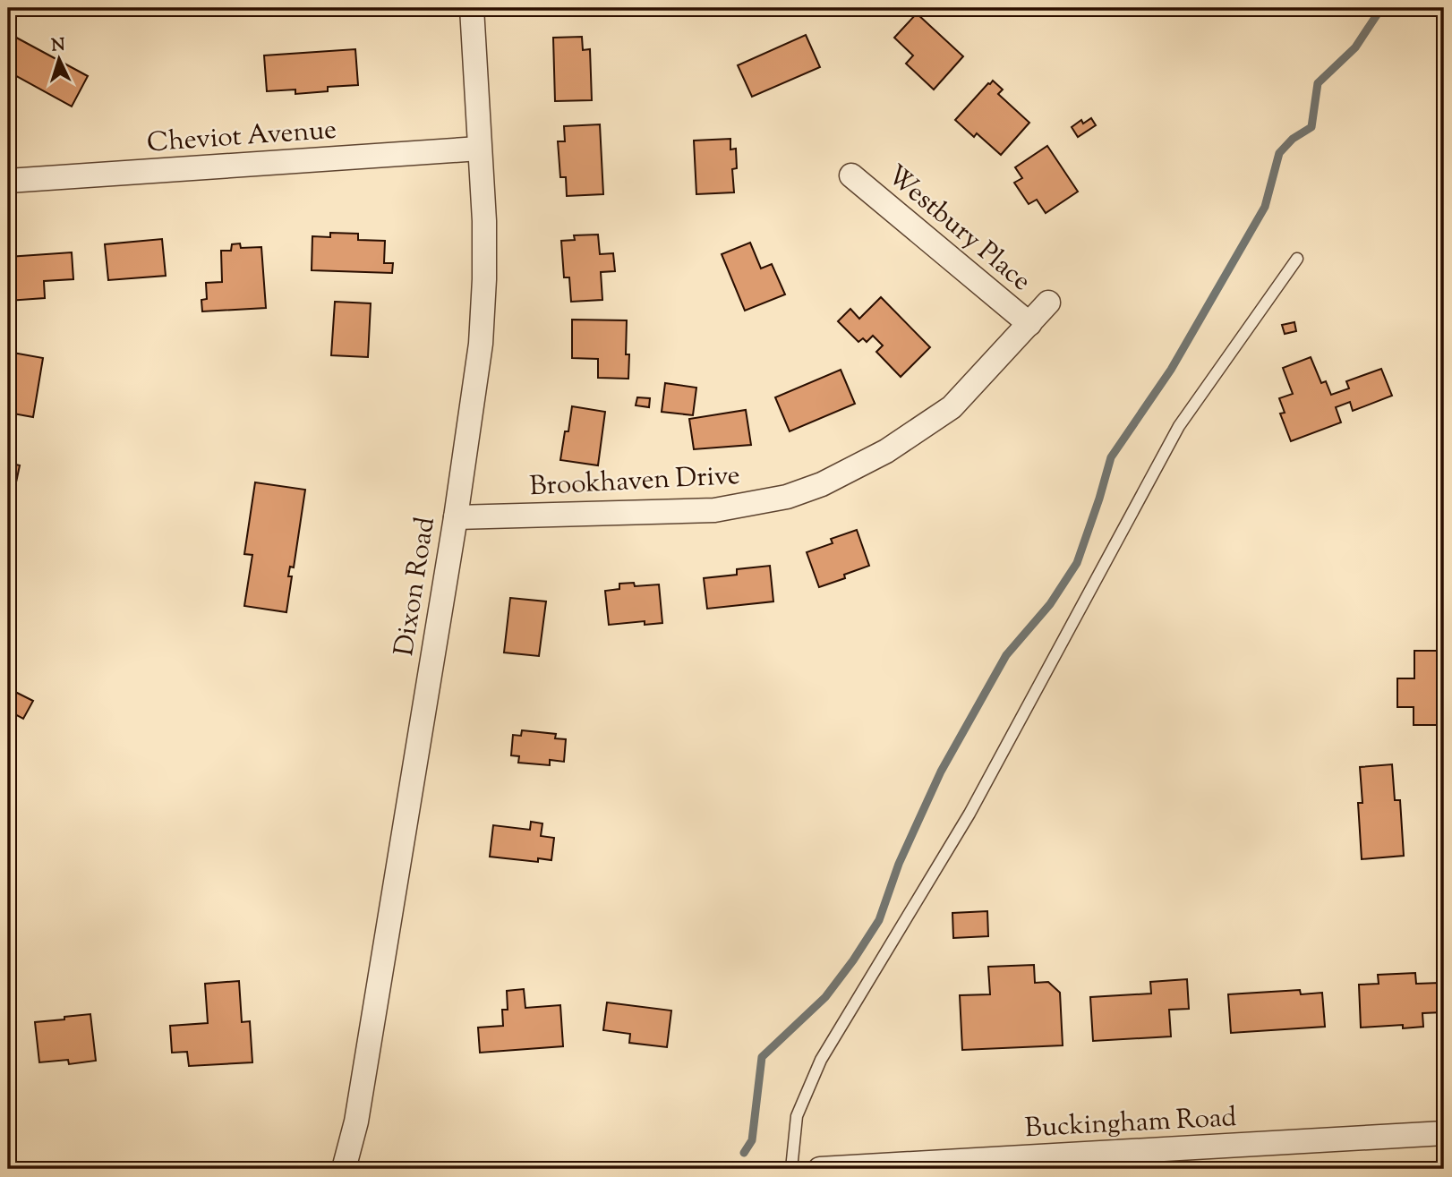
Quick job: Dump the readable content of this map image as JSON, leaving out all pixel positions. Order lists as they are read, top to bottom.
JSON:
{
  "streets": {
    "street": [
      "Cheviot Avenue",
      "Westbury Place",
      "Brookhaven Drive",
      "Dixon Road",
      "Buckingham Road"
    ]
  },
  "crossings": [
    ["Cheviot Avenue", "Dixon Road"],
    ["Westbury Place", "Brookhaven Drive"],
    ["Brookhaven Drive", "Dixon Road"]
  ],
  "north": "top"
}
